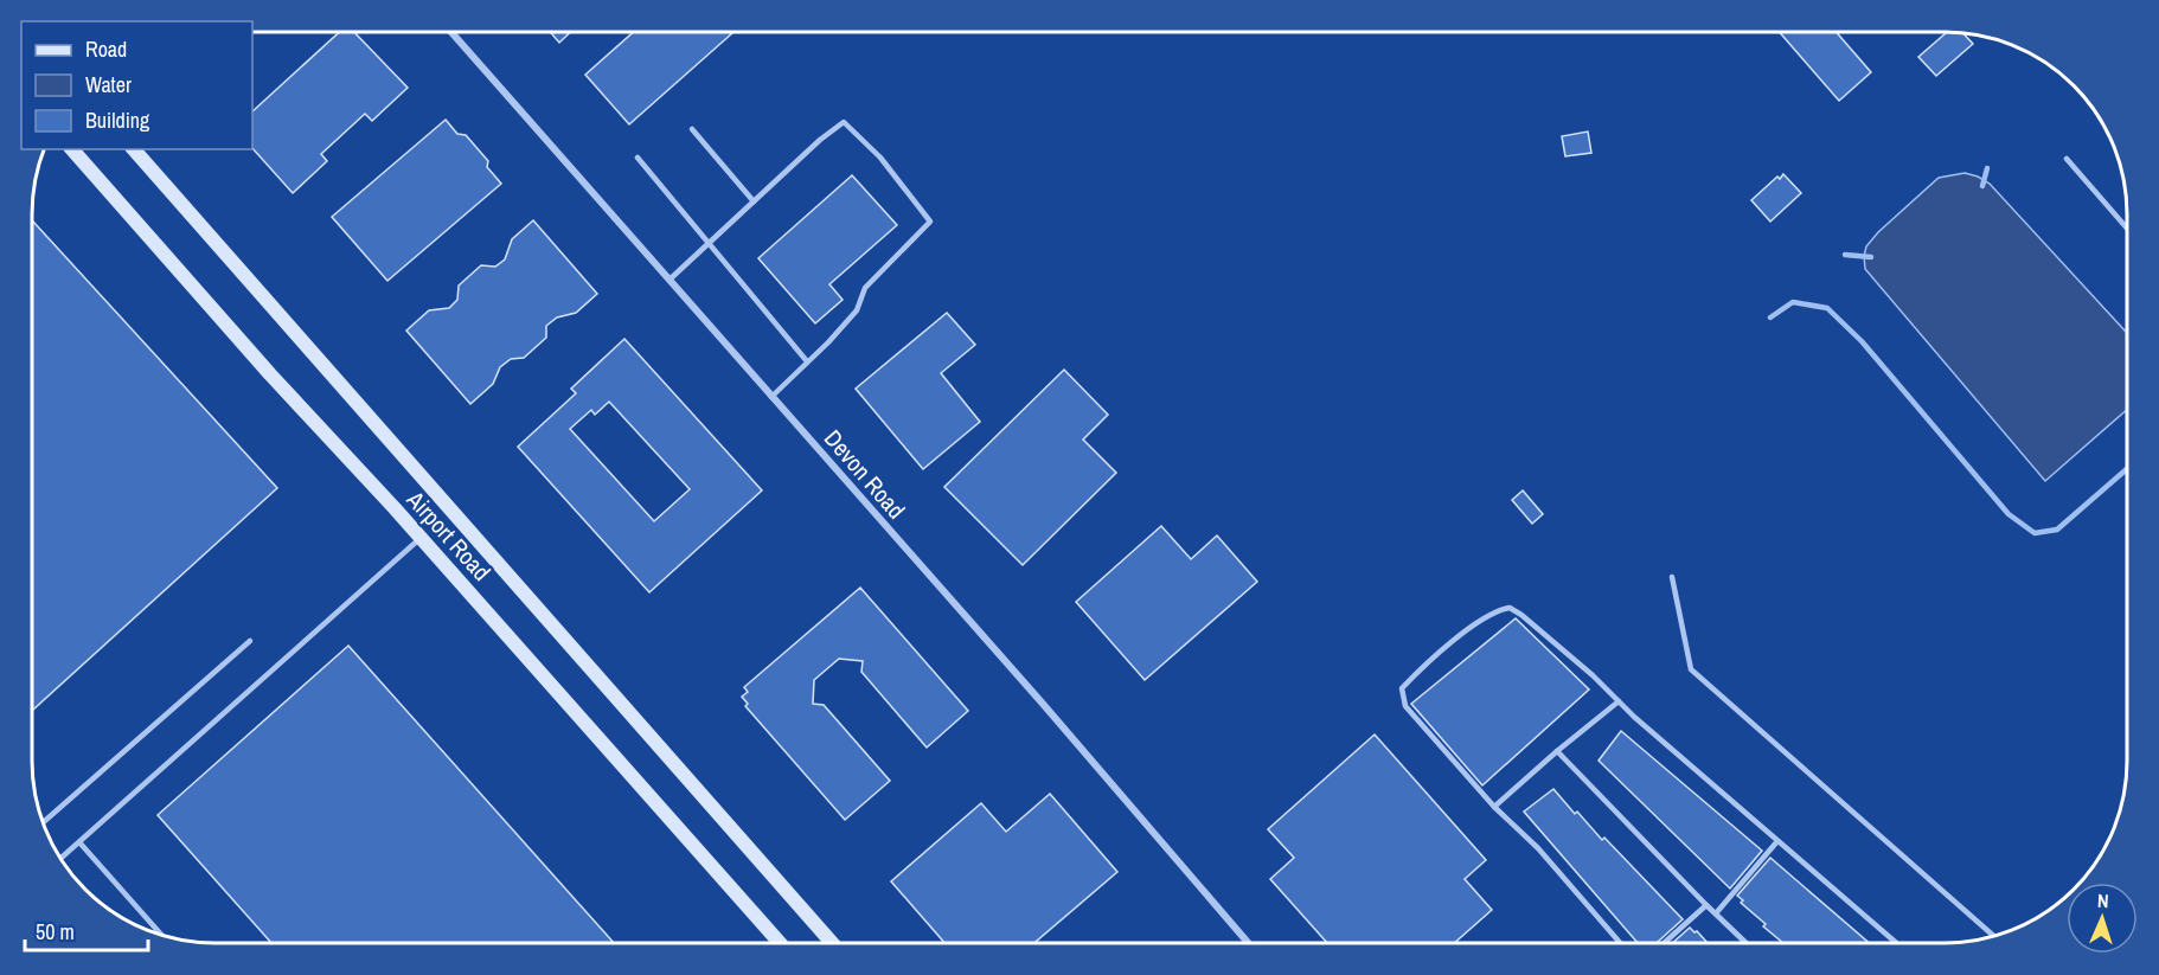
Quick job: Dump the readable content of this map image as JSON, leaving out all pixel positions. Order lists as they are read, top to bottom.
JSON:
{
  "streets": {
    "main road": ["Airport Road"],
    "street": ["Devon Road"]
  },
  "legend": ["Road", "Water", "Building"],
  "scale_bar": "50 m",
  "north": "top"
}
